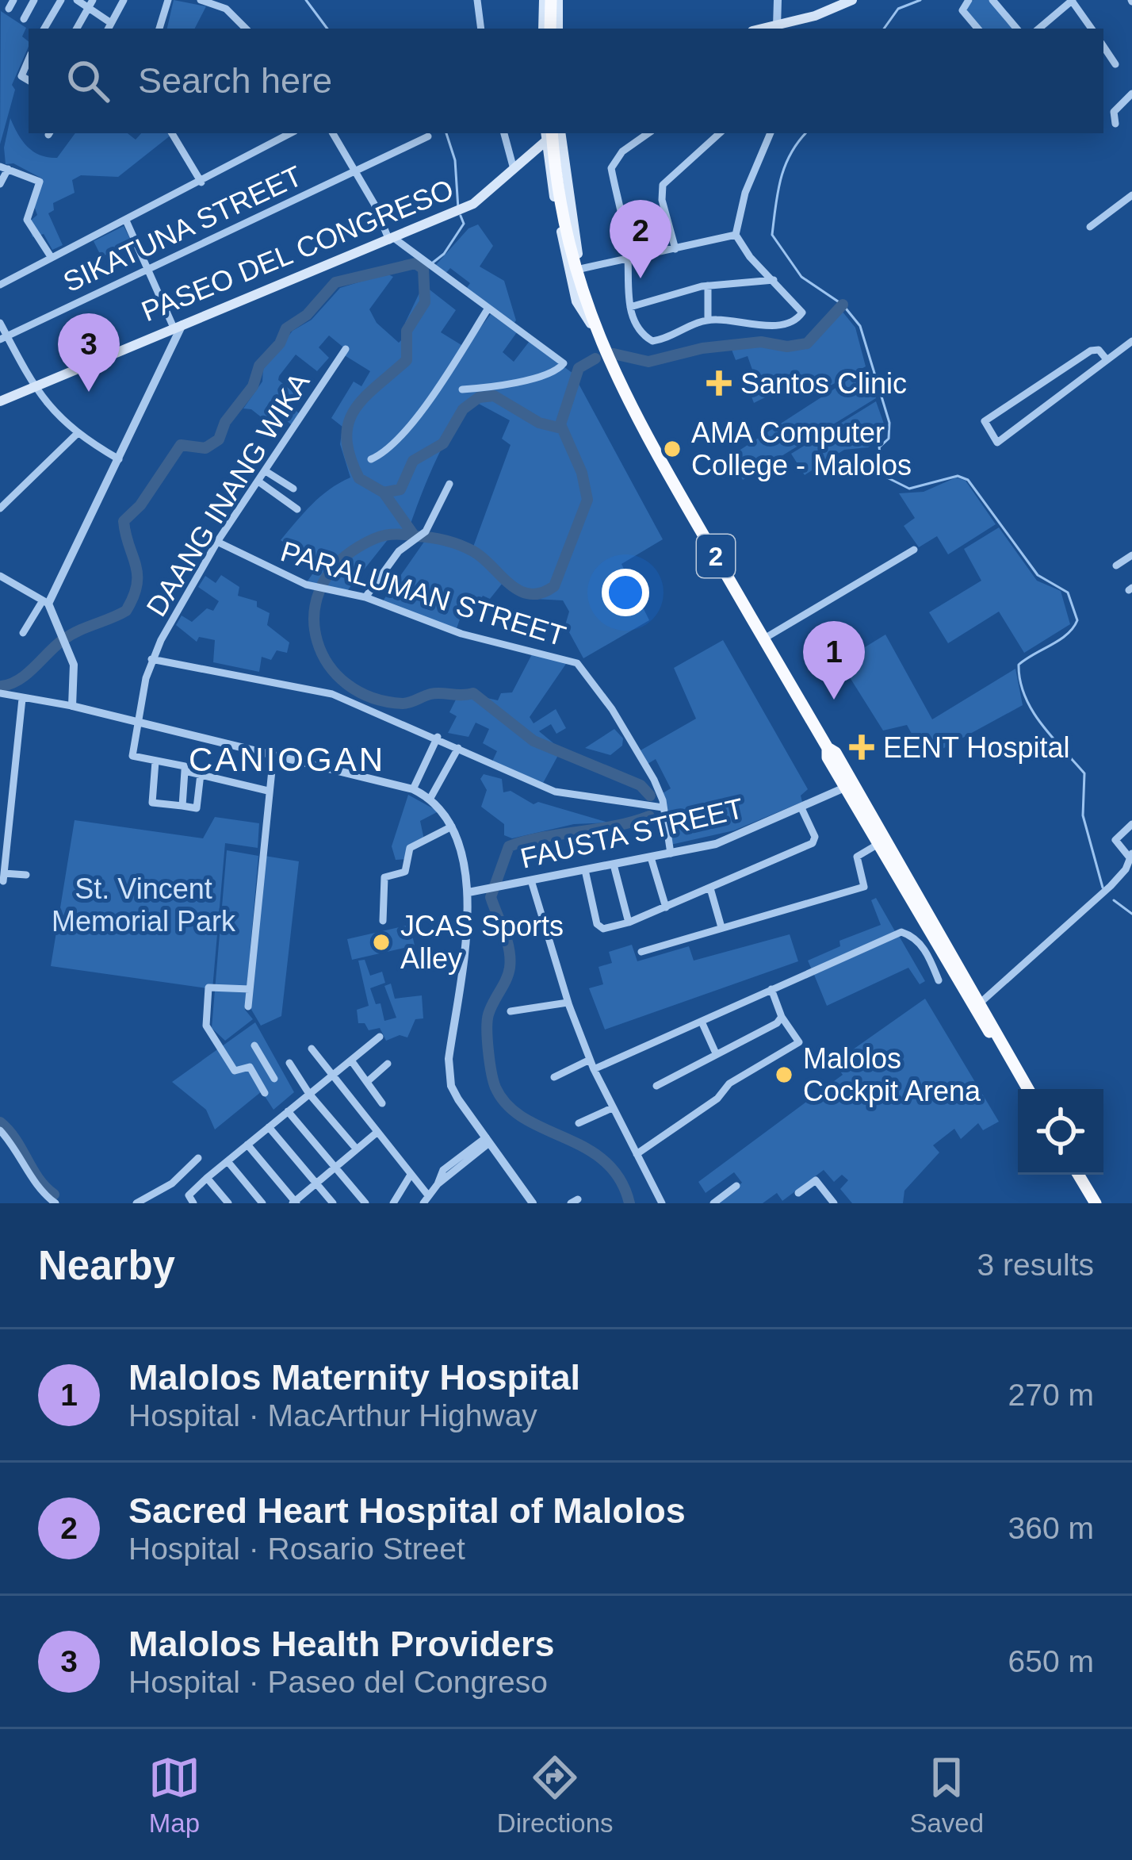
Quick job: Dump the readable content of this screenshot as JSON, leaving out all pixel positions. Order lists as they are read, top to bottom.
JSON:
{
  "streets": {
    "highway": ["2"],
    "main road": ["PASEO DEL CONGRESO"],
    "street": [
      "SIKATUNA STREET",
      "DAANG INANG WIKA",
      "PARALUMAN STREET",
      "FAUSTA STREET"
    ]
  },
  "crossings": [
    ["PASEO DEL CONGRESO", "2"],
    ["DAANG INANG WIKA", "PARALUMAN STREET"],
    ["2", "FAUSTA STREET"],
    ["PARALUMAN STREET", "FAUSTA STREET"]
  ],
  "districts": ["CANIOGAN"],
  "parks": ["St. Vincent Memorial Park"],
  "places": {
    "health": ["Santos Clinic", "EENT Hospital"],
    "other": ["AMA Computer College - Malolos", "JCAS Sports Alley", "Malolos Cockpit Arena"]
  },
  "page": {
    "search": "Search here",
    "pins": ["2", "3", "1"],
    "heading": ["Nearby", "3 results"],
    "list": [
      {
        "mark": "1",
        "name": "Malolos Maternity Hospital",
        "note": "Hospital · MacArthur Highway",
        "value": "270 m"
      },
      {
        "mark": "2",
        "name": "Sacred Heart Hospital of Malolos",
        "note": "Hospital · Rosario Street",
        "value": "360 m"
      },
      {
        "mark": "3",
        "name": "Malolos Health Providers",
        "note": "Hospital · Paseo del Congreso",
        "value": "650 m"
      }
    ],
    "nav": ["Map", "Directions", "Saved"]
  }
}
